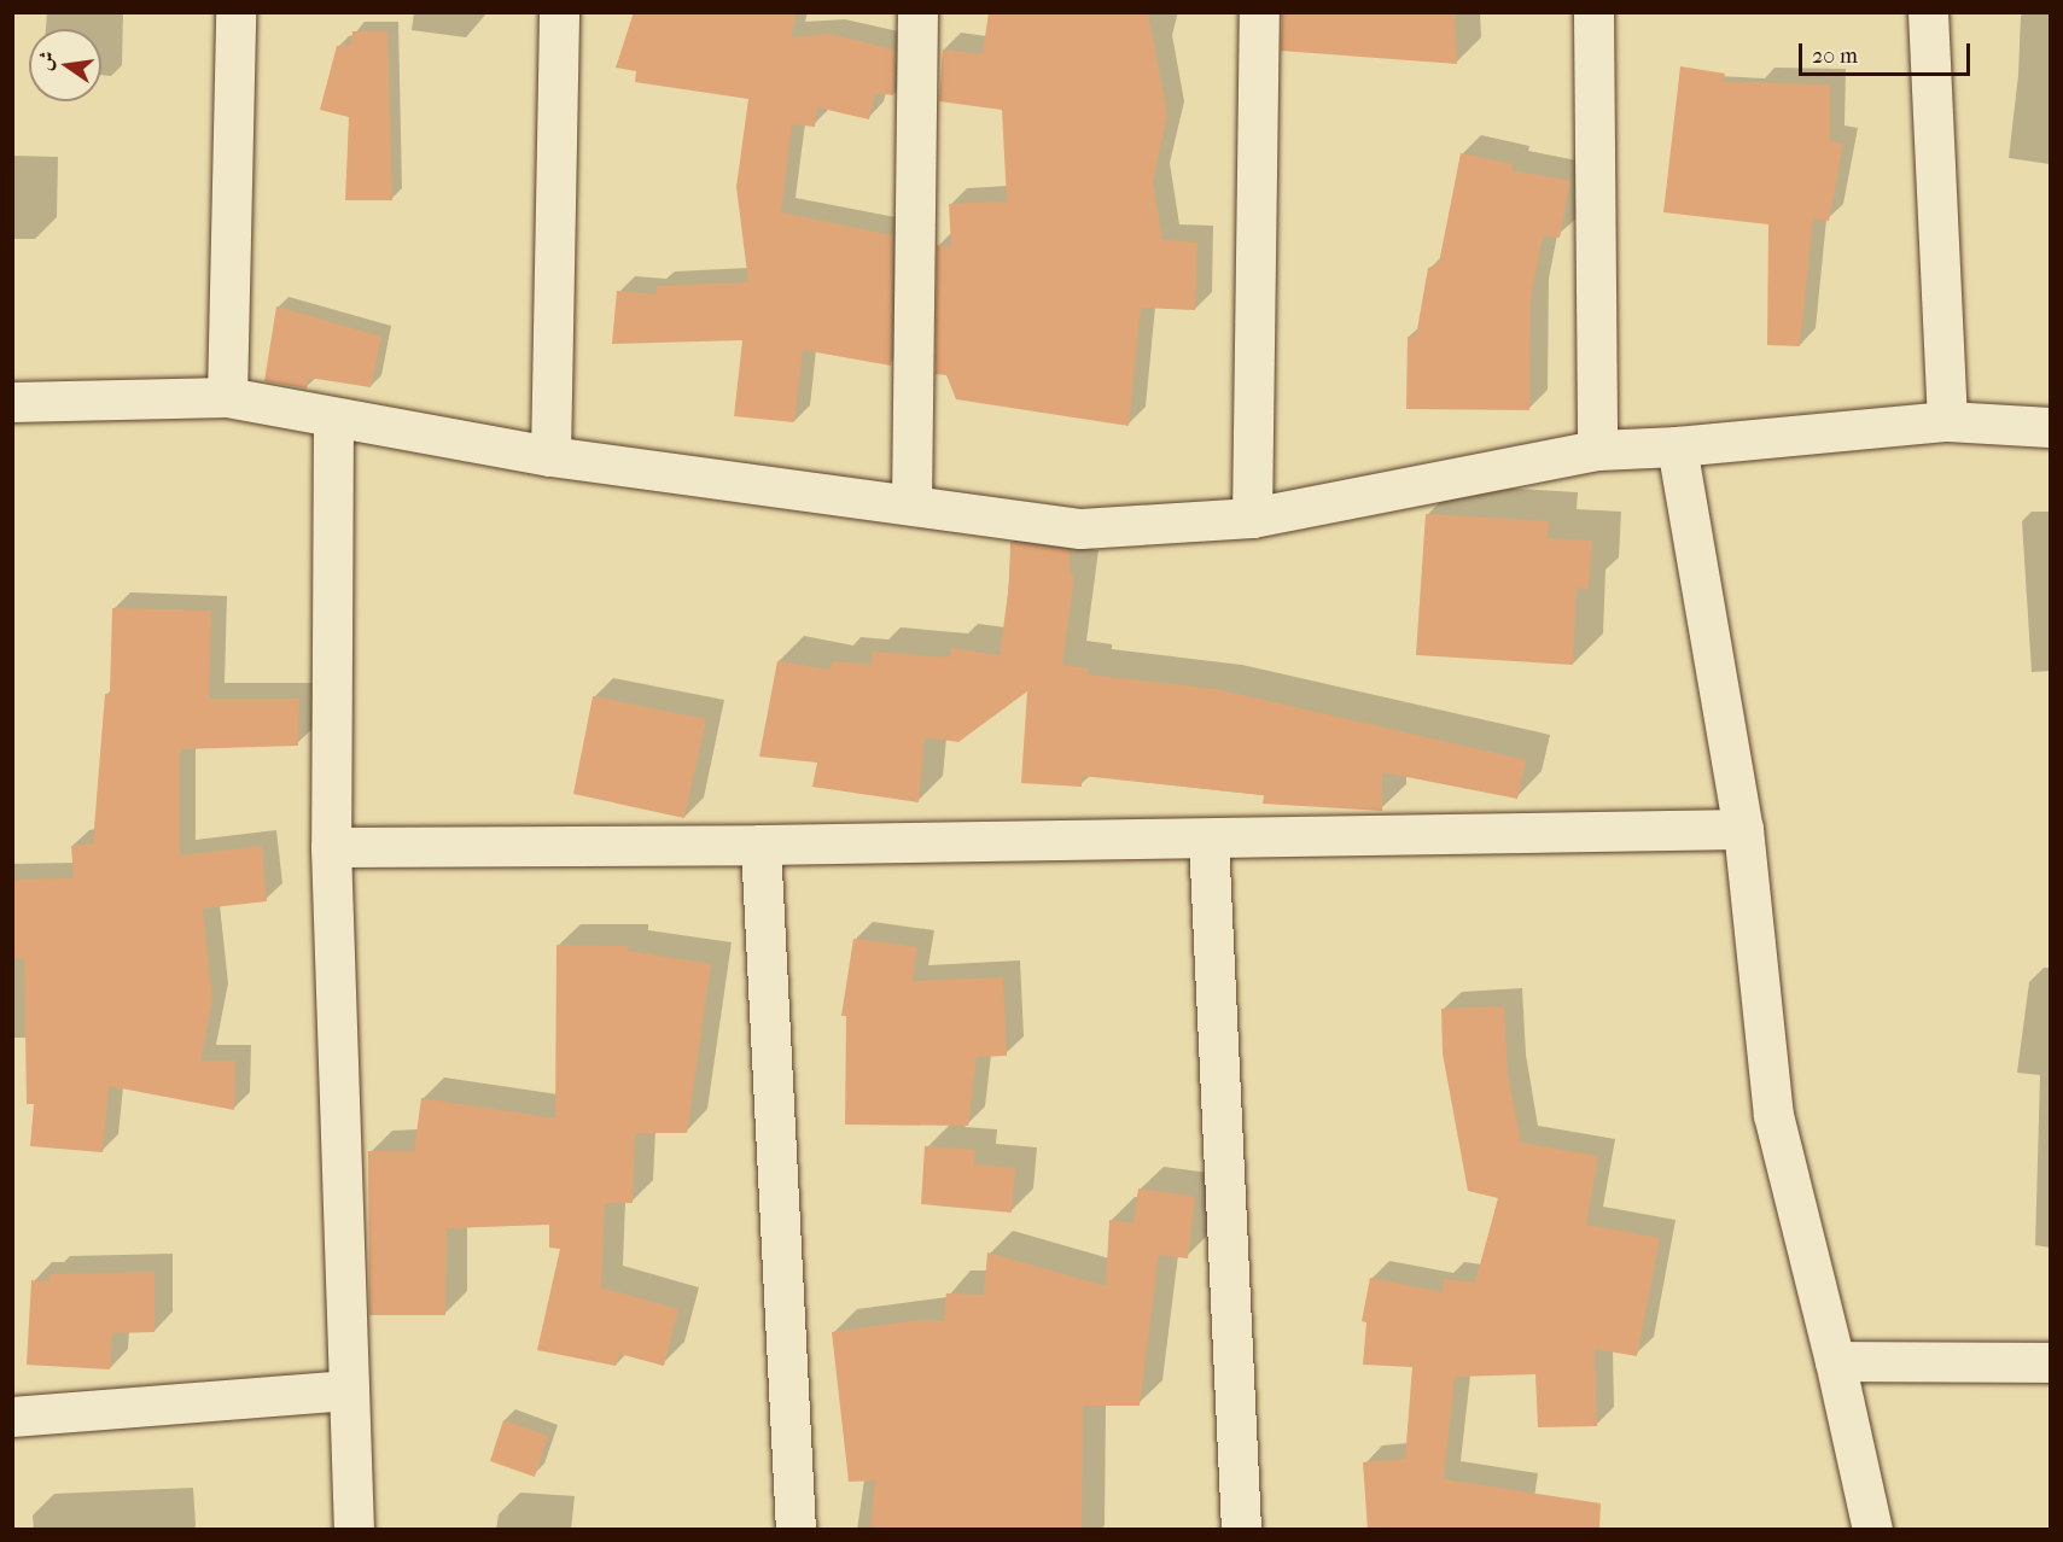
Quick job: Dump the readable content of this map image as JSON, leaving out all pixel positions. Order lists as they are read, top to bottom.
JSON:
{
  "scale_bar": "20 m",
  "north": "left"
}
